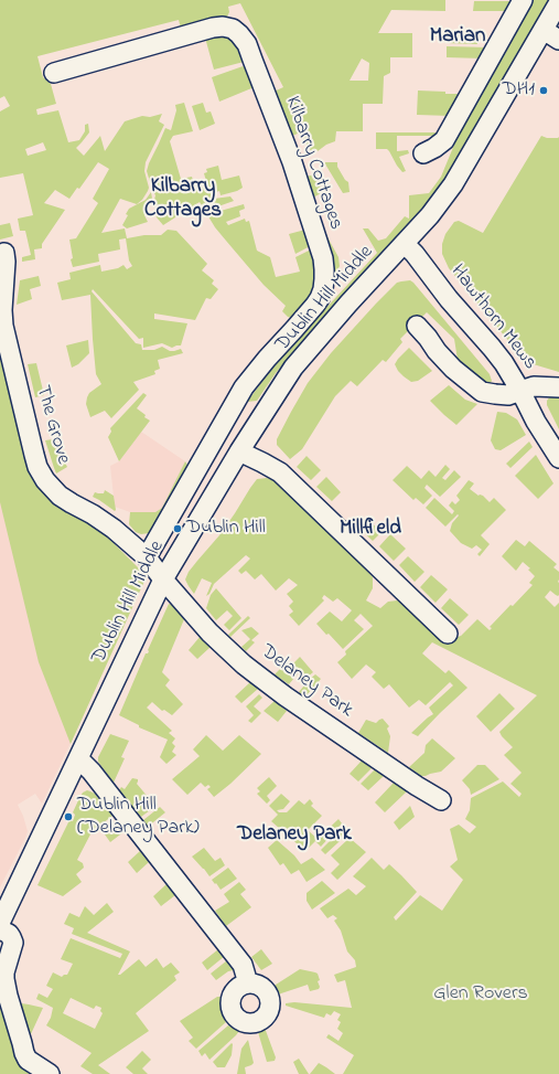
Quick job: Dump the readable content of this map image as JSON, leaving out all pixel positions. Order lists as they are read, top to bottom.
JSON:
{
  "streets": {
    "street": [
      "Kilbarry Cottages",
      "Dublin Hill Middle",
      "Hawthorn Mews",
      "The Grove",
      "Delaney Park"
    ]
  },
  "crossings": [
    ["Kilbarry Cottages", "The Grove"],
    ["Dublin Hill Middle", "Hawthorn Mews"],
    ["Dublin Hill Middle", "The Grove"],
    ["Dublin Hill Middle", "Delaney Park"],
    ["The Grove", "Delaney Park"]
  ],
  "districts": [
    "Marian",
    "Kilbarry Cottages",
    "Millfield",
    "Delaney Park"
  ],
  "parks": ["Glen Rovers"],
  "places": ["DH1", "Dublin Hill", "Dublin Hill (Delaney Park)"]
}
